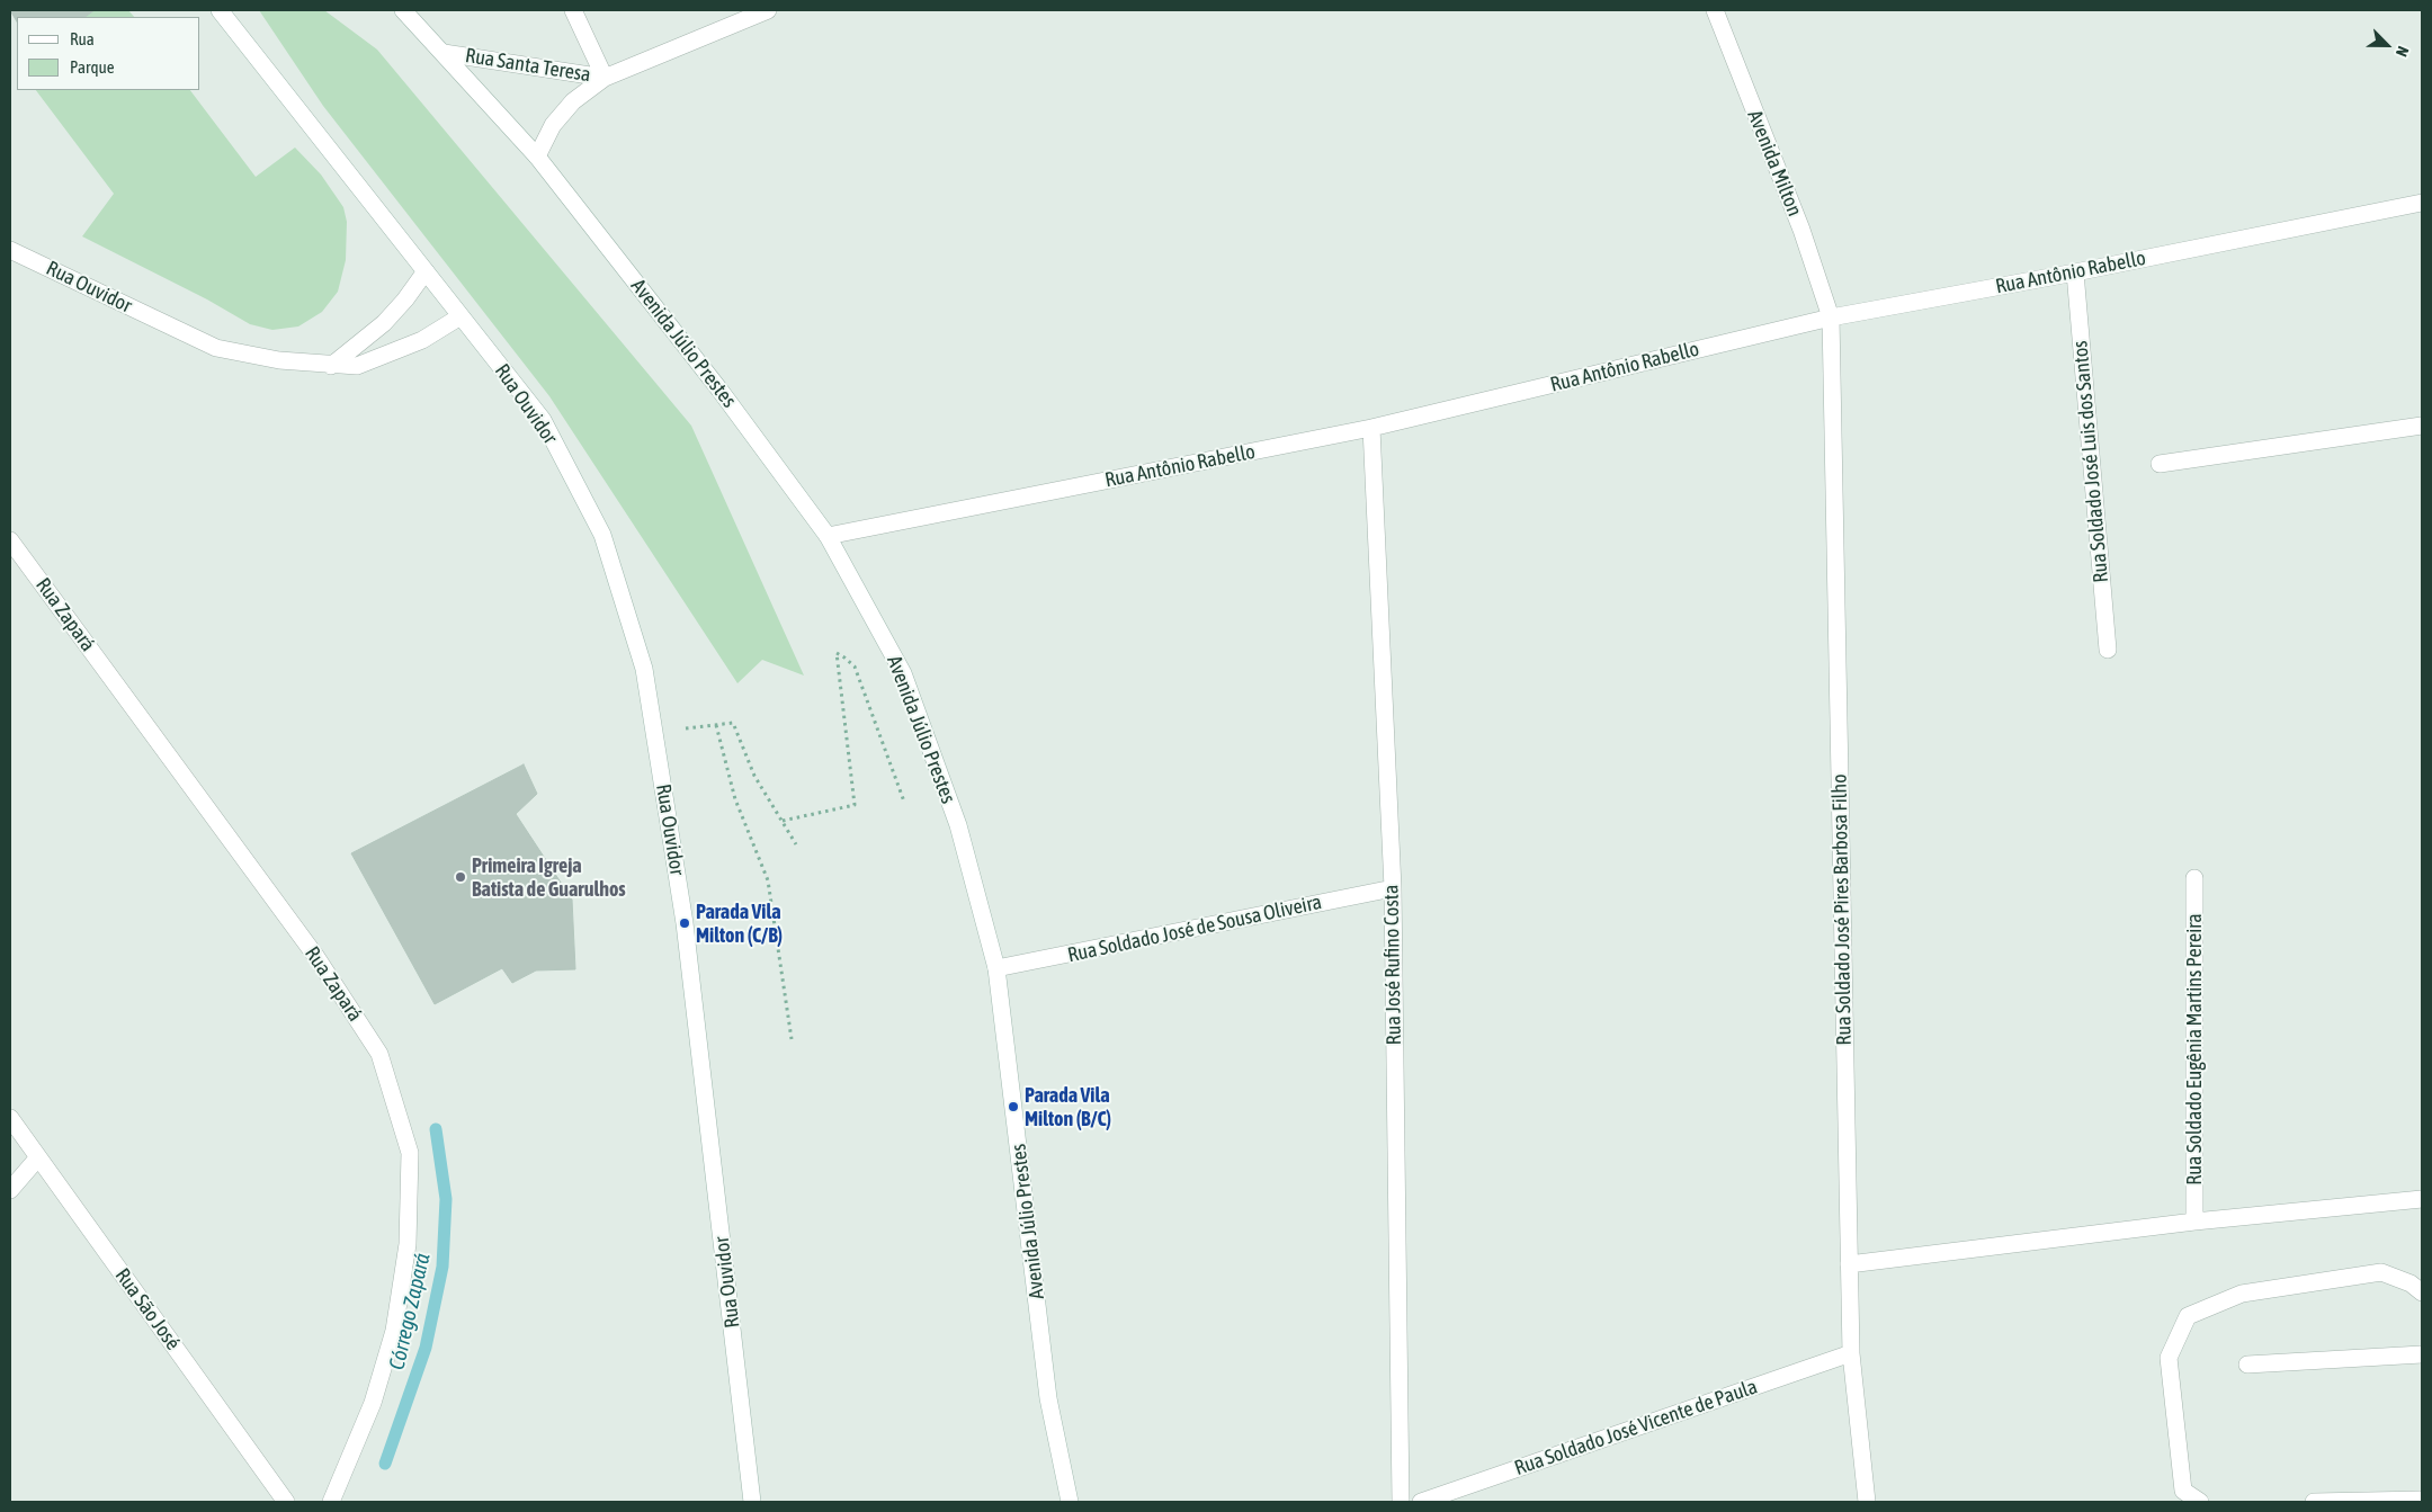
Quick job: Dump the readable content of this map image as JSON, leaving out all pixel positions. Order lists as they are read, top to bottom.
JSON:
{
  "streets": {
    "street": [
      "Rua Santa Teresa",
      "Avenida Milton",
      "Rua Antônio Rabello",
      "Rua Ouvidor",
      "Avenida Júlio Prestes",
      "Rua Soldado José Luis dos Santos",
      "Rua Zapará",
      "Rua Soldado José Pires Barbosa Filho",
      "Rua Soldado José de Sousa Oliveira",
      "Rua José Rufino Costa",
      "Rua Soldado Eugênia Martins Pereira",
      "Rua São José",
      "Rua Soldado José Vicente de Paula"
    ]
  },
  "crossings": [
    ["Rua Santa Teresa", "Avenida Júlio Prestes"],
    ["Avenida Milton", "Rua Antônio Rabello"],
    ["Avenida Milton", "Rua Soldado José Pires Barbosa Filho"],
    ["Rua Antônio Rabello", "Avenida Júlio Prestes"],
    ["Rua Antônio Rabello", "Rua Soldado José Luis dos Santos"],
    ["Rua Antônio Rabello", "Rua Soldado José Pires Barbosa Filho"],
    ["Rua Antônio Rabello", "Rua José Rufino Costa"],
    ["Avenida Júlio Prestes", "Rua Soldado José de Sousa Oliveira"],
    ["Rua Soldado José Pires Barbosa Filho", "Rua Soldado José Vicente de Paula"],
    ["Rua Soldado José de Sousa Oliveira", "Rua José Rufino Costa"]
  ],
  "water": ["Córrego Zapará"],
  "places": ["Primeira Igreja Batista de Guarulhos", "Parada Vila Milton (C/B)", "Parada Vila Milton (B/C)"],
  "legend": ["Rua", "Parque"],
  "north": "bottom right"
}
